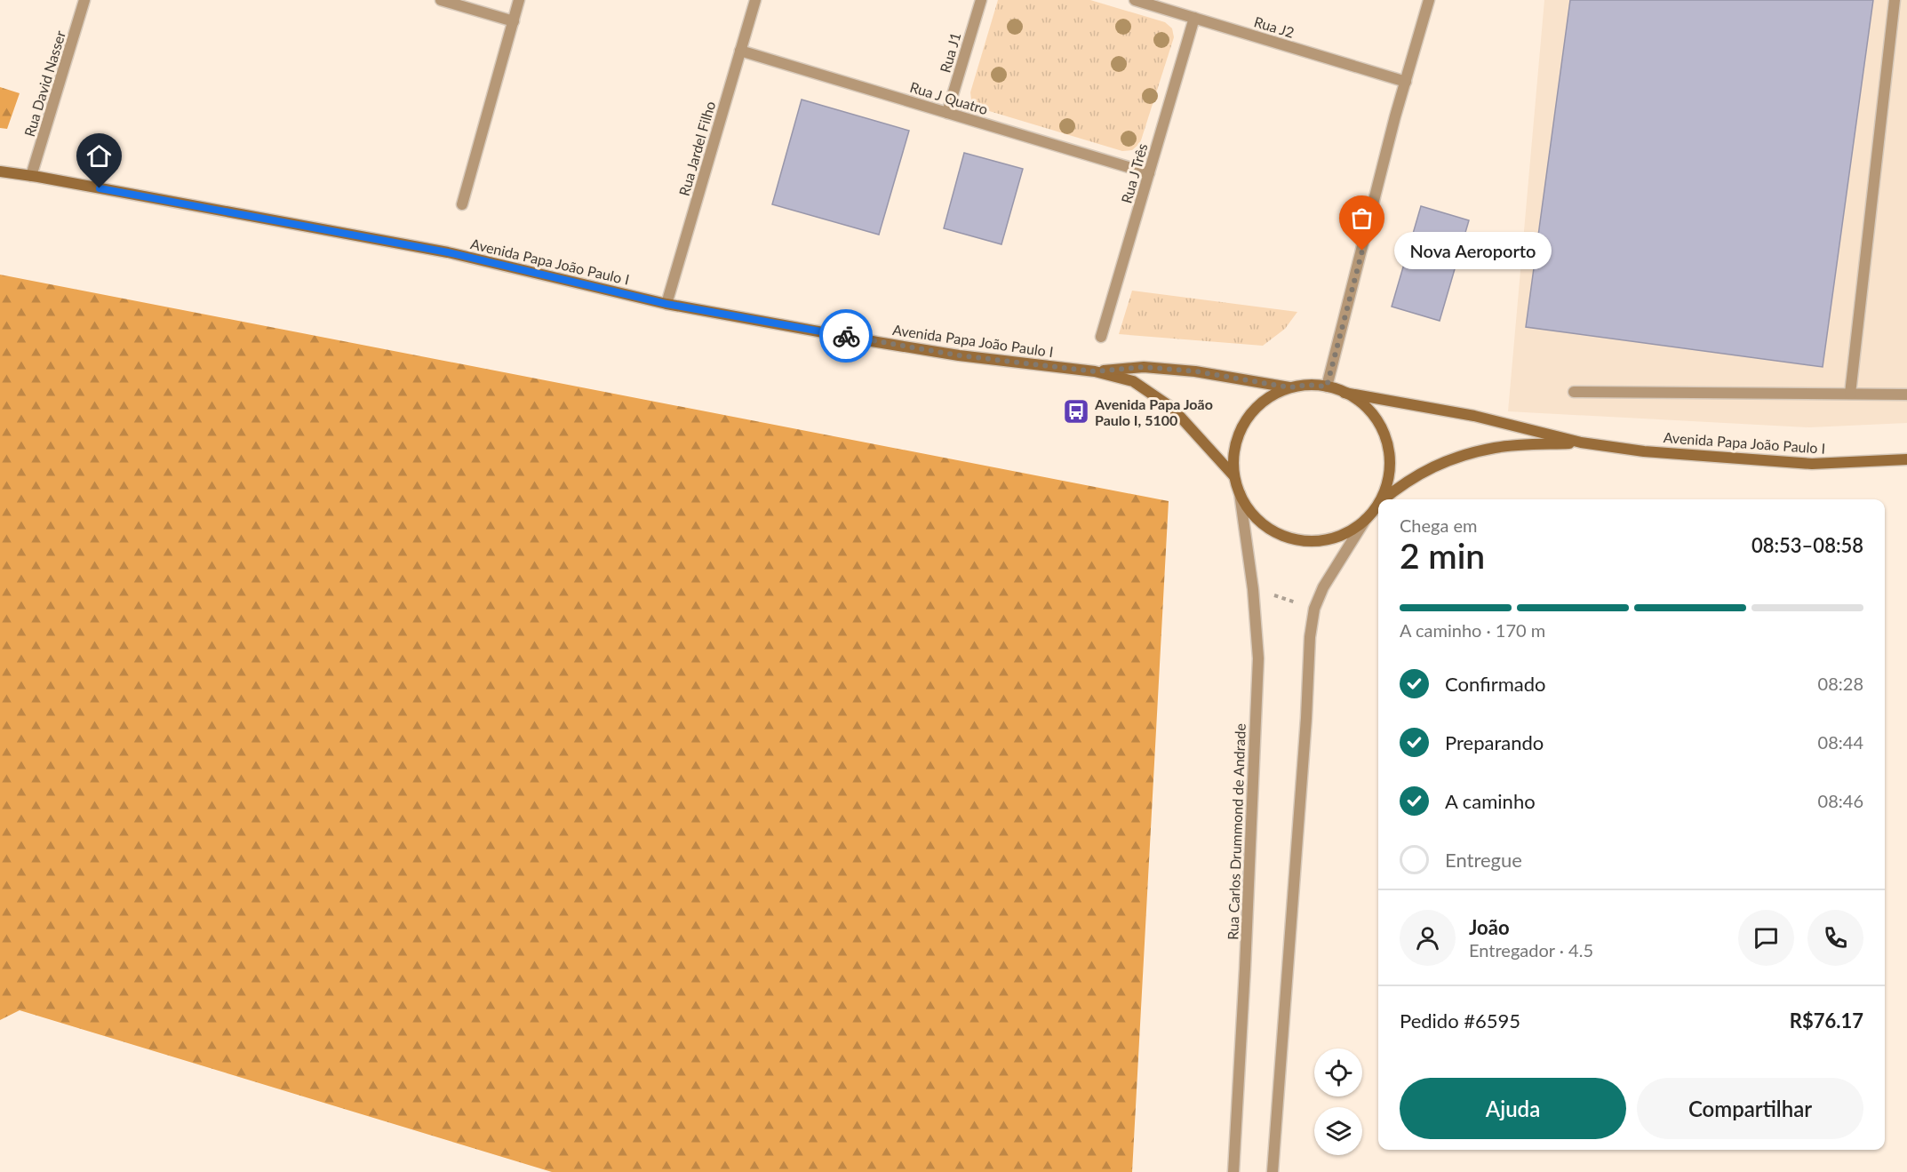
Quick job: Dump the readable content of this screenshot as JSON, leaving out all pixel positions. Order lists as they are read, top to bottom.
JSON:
{
  "streets": {
    "main road": ["Avenida Papa João Paulo I"],
    "street": [
      "Rua J2",
      "Rua J1",
      "Rua David Nasser",
      "Rua J Quatro",
      "Rua Jardel Filho",
      "Rua J Três",
      "Rua Carlos Drummond de Andrade"
    ]
  },
  "crossings": [
    ["Rua J2", "Rua J Três"],
    ["Rua J1", "Rua J Quatro"],
    ["Rua David Nasser", "Avenida Papa João Paulo I"],
    ["Rua J Quatro", "Rua Jardel Filho"],
    ["Rua J Quatro", "Rua J Três"],
    ["Rua Jardel Filho", "Avenida Papa João Paulo I"]
  ],
  "places": {
    "other": ["Nova Aeroporto"],
    "bus stop": ["Avenida Papa João Paulo I, 5100"]
  },
  "page": {
    "bubble": "Nova Aeroporto",
    "heading": ["2 min", "Chega em", "08:53–08:58"],
    "panel": [
      "João",
      "Entregador · 4.5",
      "Pedido #6595",
      "R$76.17"
    ],
    "bar": "A caminho · 170 m",
    "list": [
      ["Confirmado", "08:28"],
      ["Preparando", "08:44"],
      ["A caminho", "08:46"],
      "Entregue"
    ],
    "buttons": ["Ajuda", "Compartilhar"]
  }
}
